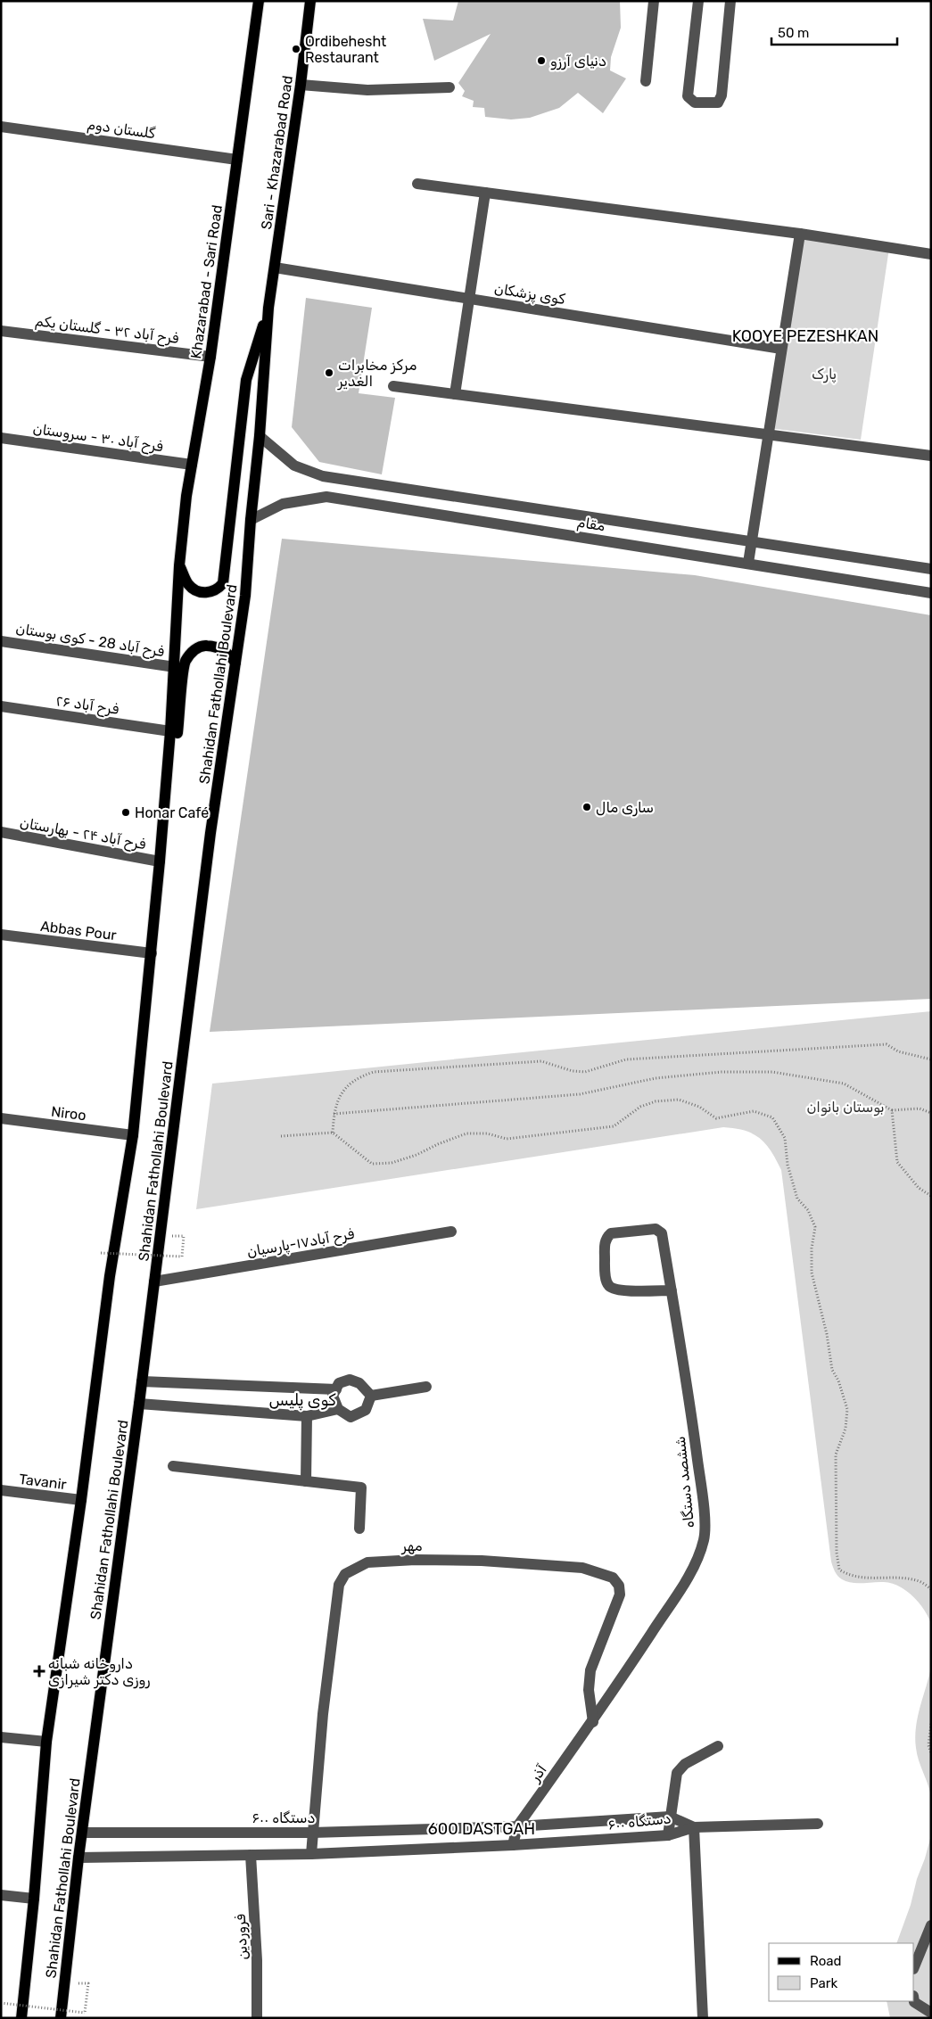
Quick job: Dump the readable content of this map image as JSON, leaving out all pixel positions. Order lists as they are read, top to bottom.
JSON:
{
  "streets": {
    "main road": ["Sari - Khazarabad Road", "Khazarabad - Sari Road", "Shahidan Fathollahi Boulevard"],
    "street": [
      "گلستان دوم",
      "کوی پزشکان",
      "فرح آباد ۳۲ - گلستان یکم",
      "فرح آباد ۳۰ - سروستان",
      "مقام",
      "فرح آباد 28 - کوی بوستان",
      "فرح آباد ۲۶",
      "فرح آباد ۲۴ - بهارستان",
      "Abbas Pour",
      "Niroo",
      "فرح آباد۱۷-پارسیان",
      "Tavanir",
      "ششصد دستگاه",
      "مهر",
      "آذر",
      "۶۰۰ دستگاه",
      "فروردین"
    ]
  },
  "crossings": [
    ["گلستان دوم", "Khazarabad - Sari Road"],
    ["Sari - Khazarabad Road", "کوی پزشکان"],
    ["Sari - Khazarabad Road", "Shahidan Fathollahi Boulevard"],
    ["Khazarabad - Sari Road", "فرح آباد ۳۲ - گلستان یکم"],
    ["Khazarabad - Sari Road", "فرح آباد ۳۰ - سروستان"],
    ["Khazarabad - Sari Road", "Shahidan Fathollahi Boulevard"],
    ["مقام", "Shahidan Fathollahi Boulevard"],
    ["فرح آباد 28 - کوی بوستان", "Shahidan Fathollahi Boulevard"],
    ["Shahidan Fathollahi Boulevard", "فرح آباد ۲۶"],
    ["Shahidan Fathollahi Boulevard", "فرح آباد ۲۴ - بهارستان"],
    ["Shahidan Fathollahi Boulevard", "Abbas Pour"],
    ["Shahidan Fathollahi Boulevard", "Niroo"],
    ["Shahidan Fathollahi Boulevard", "فرح آباد۱۷-پارسیان"],
    ["Shahidan Fathollahi Boulevard", "Tavanir"],
    ["Shahidan Fathollahi Boulevard", "۶۰۰ دستگاه"],
    ["ششصد دستگاه", "مهر"],
    ["ششصد دستگاه", "آذر"],
    ["مهر", "آذر"],
    ["مهر", "۶۰۰ دستگاه"],
    ["آذر", "۶۰۰ دستگاه"],
    ["۶۰۰ دستگاه", "فروردین"]
  ],
  "districts": ["KOOYE PEZESHKAN", "کوی پلیس", "600 DASTGAH"],
  "parks": ["پارک", "بوستان بانوان"],
  "places": {
    "other": [
      "Ordibehesht Restaurant",
      "دنیای آرزو",
      "مرکز مخابرات الغدیر",
      "ساری مال",
      "Honar Café"
    ],
    "health": ["داروخانه شبانه روزی دکتر شیرازی"]
  },
  "legend": ["Road", "Park"],
  "scale_bar": "50 m"
}
